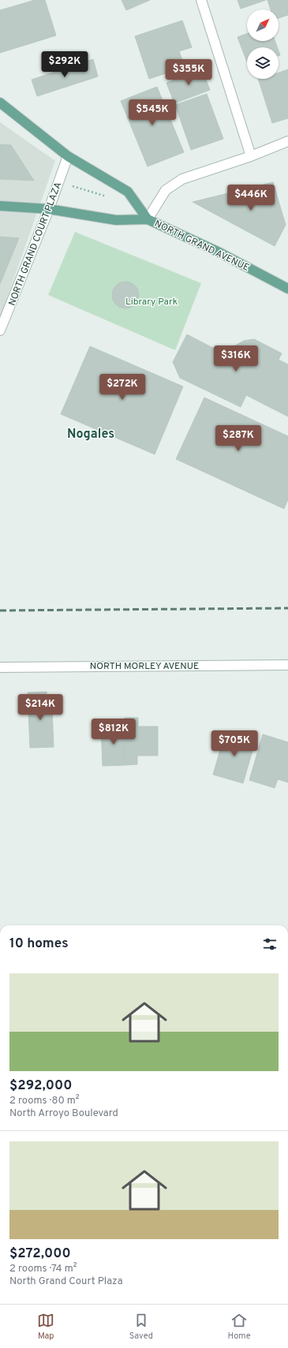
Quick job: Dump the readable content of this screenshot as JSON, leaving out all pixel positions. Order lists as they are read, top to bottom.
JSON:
{
  "streets": {
    "main road": ["NORTH GRAND AVENUE"],
    "street": ["NORTH GRAND COURT PLAZA", "NORTH MORLEY AVENUE"]
  },
  "crossings": [
    ["NORTH GRAND COURT PLAZA", "NORTH GRAND AVENUE"]
  ],
  "districts": ["Nogales"],
  "parks": ["Library Park"],
  "north": "top right",
  "page": {
    "price": [
      "$292K",
      "$355K",
      "$545K",
      "$446K",
      "$316K",
      "$272K",
      "$287K",
      "$214K",
      "$812K",
      "$705K"
    ],
    "heading": "10 homes",
    "list": [
      {
        "name": "$292,000",
        "note": "2 rooms · 80 m² · North Arroyo Boulevard"
      },
      {
        "name": "$272,000",
        "note": "2 rooms · 74 m² · North Grand Court Plaza"
      }
    ],
    "tabs": ["Map", "Saved", "Home"]
  }
}
